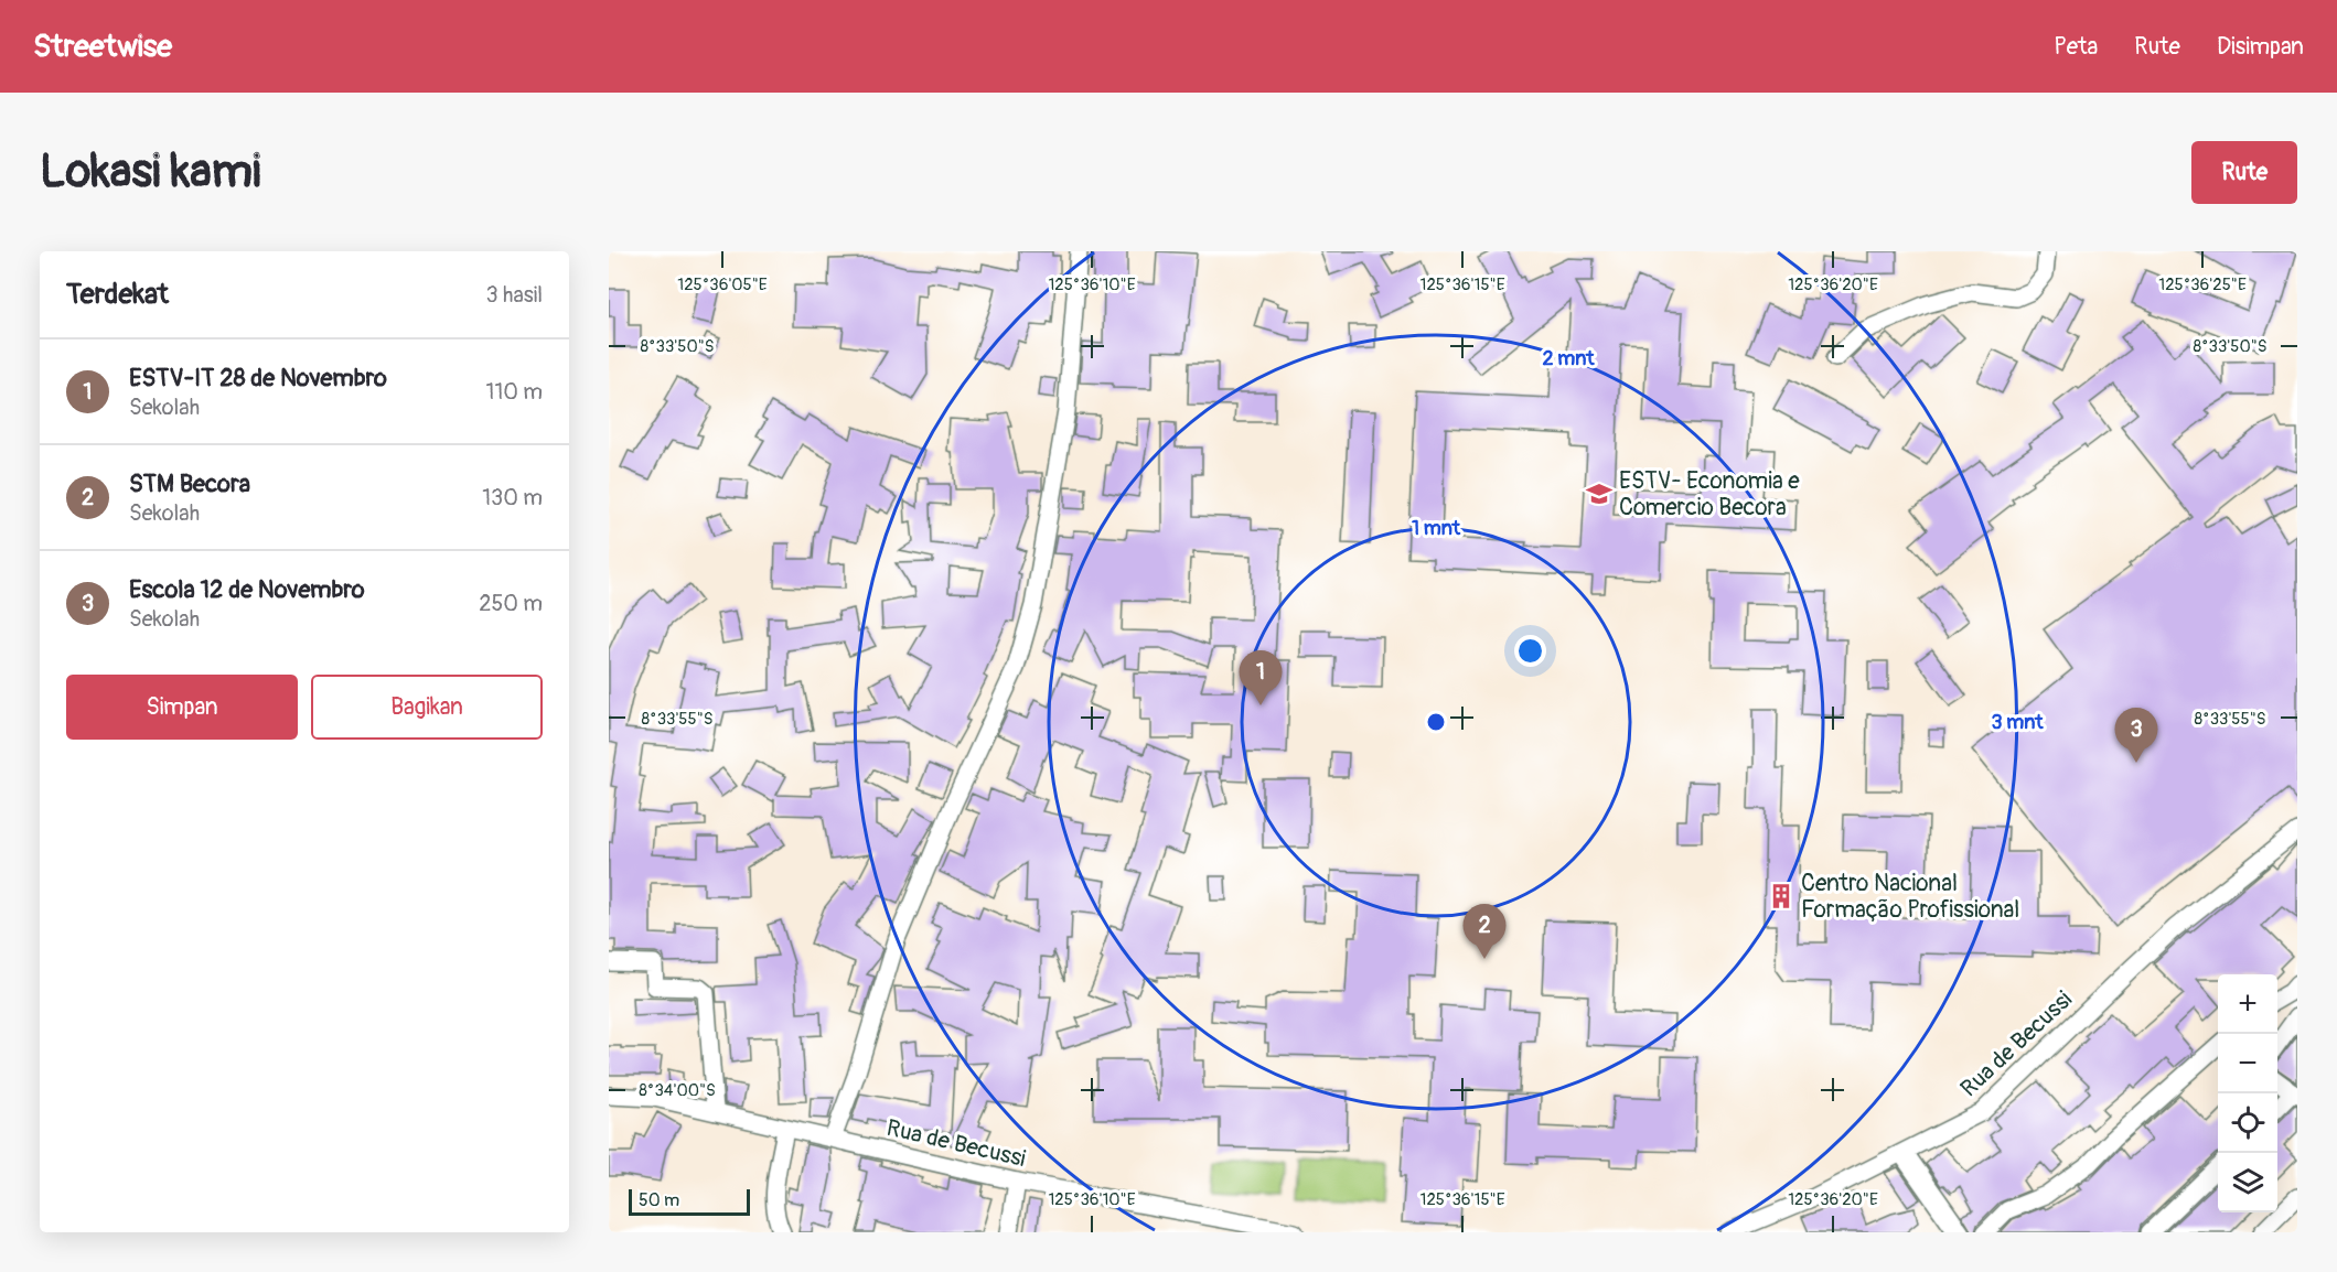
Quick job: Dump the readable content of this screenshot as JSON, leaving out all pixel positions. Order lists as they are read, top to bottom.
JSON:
{
  "streets": {
    "street": ["Rua de Becussi"]
  },
  "places": {
    "school or university": ["ESTV- Economia e Comercio Becora"],
    "building": ["Centro Nacional Formação Profissional"]
  },
  "scale_bar": "50 m",
  "page": {
    "header": "Streetwise",
    "nav": ["Peta", "Rute", "Disimpan"],
    "buttons": [
      "Rute",
      ["Simpan", "Bagikan"]
    ],
    "title": "Lokasi kami",
    "heading": ["Terdekat", "3 hasil"],
    "list": [
      {
        "mark": "1",
        "name": "ESTV-IT 28 de Novembro",
        "note": "Sekolah",
        "value": "110 m"
      },
      {
        "mark": "2",
        "name": "STM Becora",
        "note": "Sekolah",
        "value": "130 m"
      },
      {
        "mark": "3",
        "name": "Escola 12 de Novembro",
        "note": "Sekolah",
        "value": "250 m"
      }
    ],
    "pins": ["1", "3", "2"],
    "map_buttons": ["+", "−"],
    "scale": "50 m"
  },
  "coordinates": [
    "125°36'05\"E",
    "125°36'10\"E",
    "125°36'15\"E",
    "125°36'20\"E",
    "125°36'25\"E",
    "8°33'50\"S",
    "8°33'55\"S",
    "8°34'00\"S"
  ],
  "rings": ["2 mnt", "1 mnt", "3 mnt"]
}
